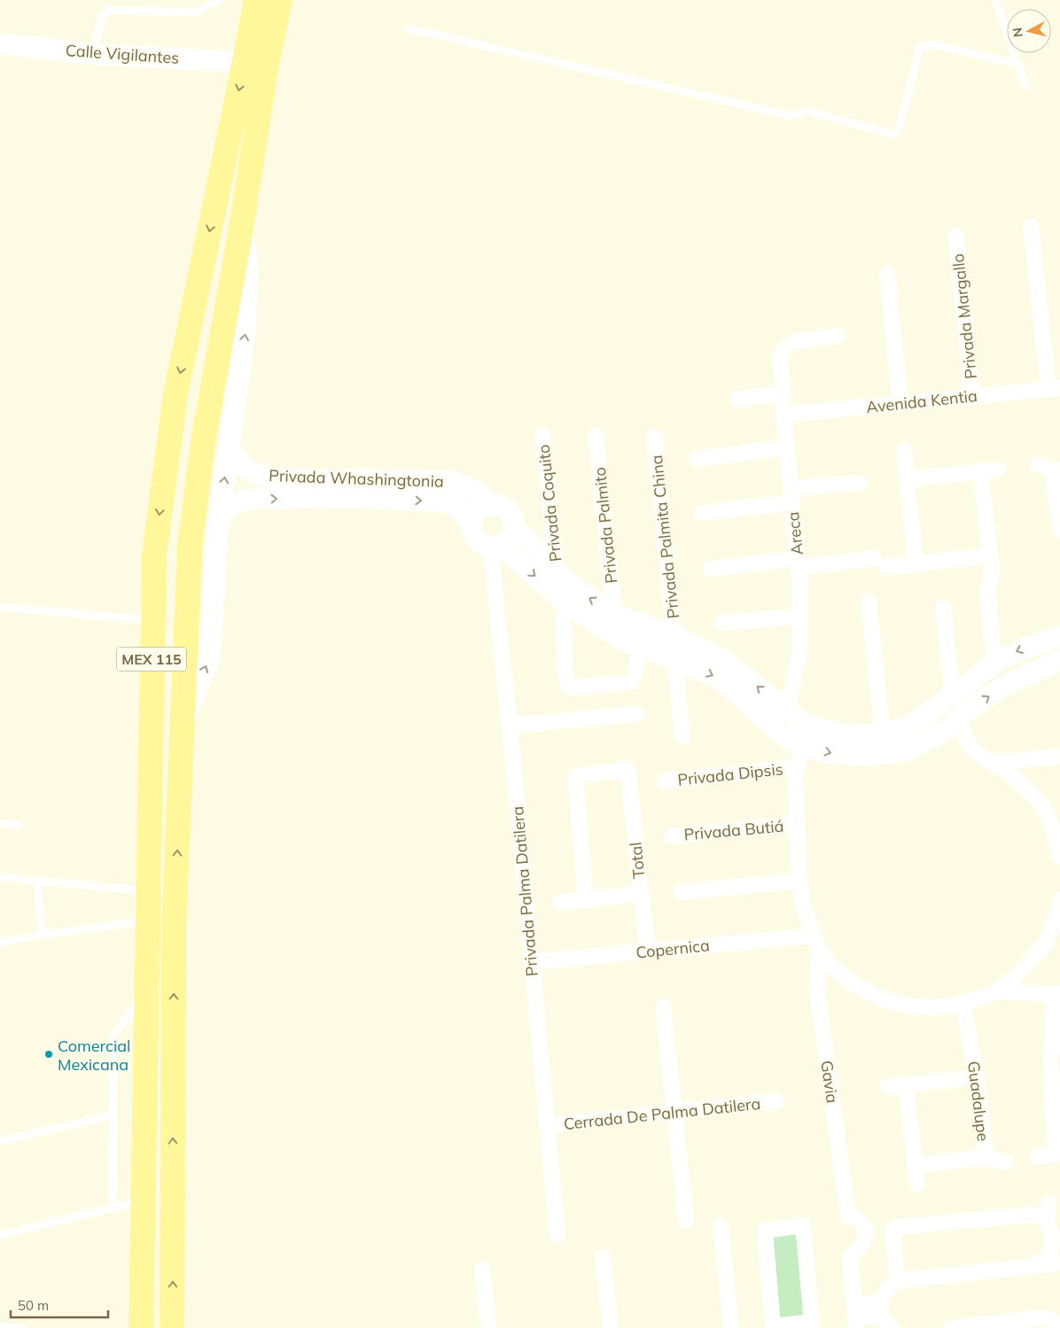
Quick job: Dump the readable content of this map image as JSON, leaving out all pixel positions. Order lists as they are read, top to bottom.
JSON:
{
  "streets": {
    "main road": ["Calle Vigilantes", "Privada Whashingtonia", "MEX 115"],
    "street": [
      "Privada Margallo",
      "Avenida Kentia",
      "Privada Coquito",
      "Privada Palmito",
      "Areca",
      "Privada Palmita China",
      "Privada Dipsis",
      "Privada Butiá",
      "Total",
      "Privada Palma Datilera",
      "Copernica",
      "Gavia",
      "Guadalupe",
      "Cerrada De Palma Datilera"
    ]
  },
  "crossings": [
    ["Calle Vigilantes", "MEX 115"],
    ["Privada Margallo", "Avenida Kentia"],
    ["Avenida Kentia", "Areca"],
    ["Privada Whashingtonia", "Privada Palma Datilera"],
    ["Total", "Copernica"],
    ["Privada Palma Datilera", "Copernica"],
    ["Privada Palma Datilera", "Cerrada De Palma Datilera"],
    ["Copernica", "Gavia"]
  ],
  "places": ["Comercial Mexicana"],
  "scale_bar": "50 m",
  "north": "left"
}
